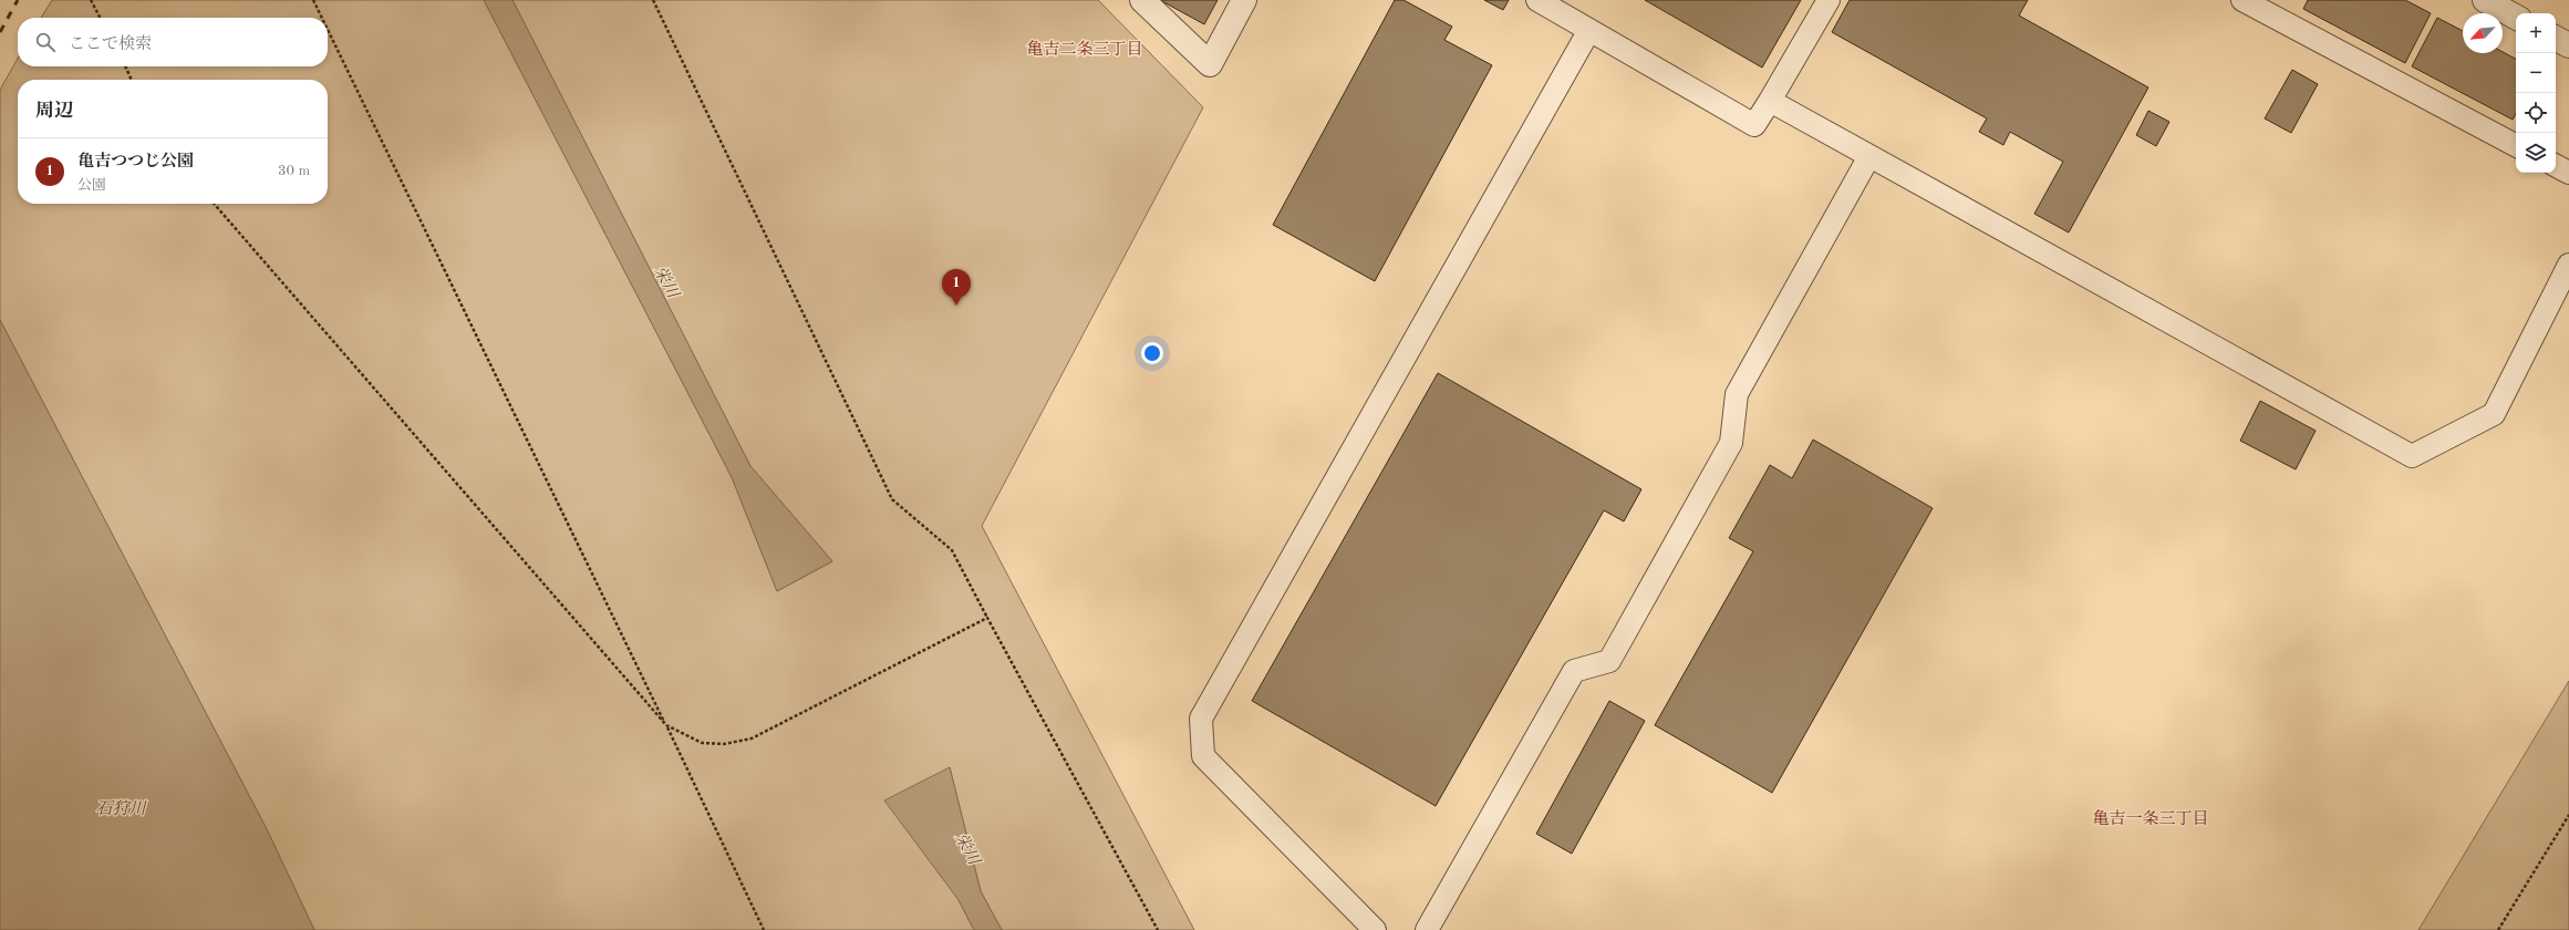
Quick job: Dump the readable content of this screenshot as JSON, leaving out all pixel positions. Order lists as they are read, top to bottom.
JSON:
{
  "districts": ["亀吉二条三丁目", "亀吉一条三丁目"],
  "water": ["栄川", "石狩川"],
  "north": "bottom left",
  "page": {
    "map_buttons": ["+", "−"],
    "search": "ここで検索",
    "heading": "周辺",
    "list": [
      {
        "mark": "1",
        "name": "亀吉つつじ公園",
        "note": "公園",
        "value": "30 m"
      }
    ],
    "pins": "1"
  }
}
